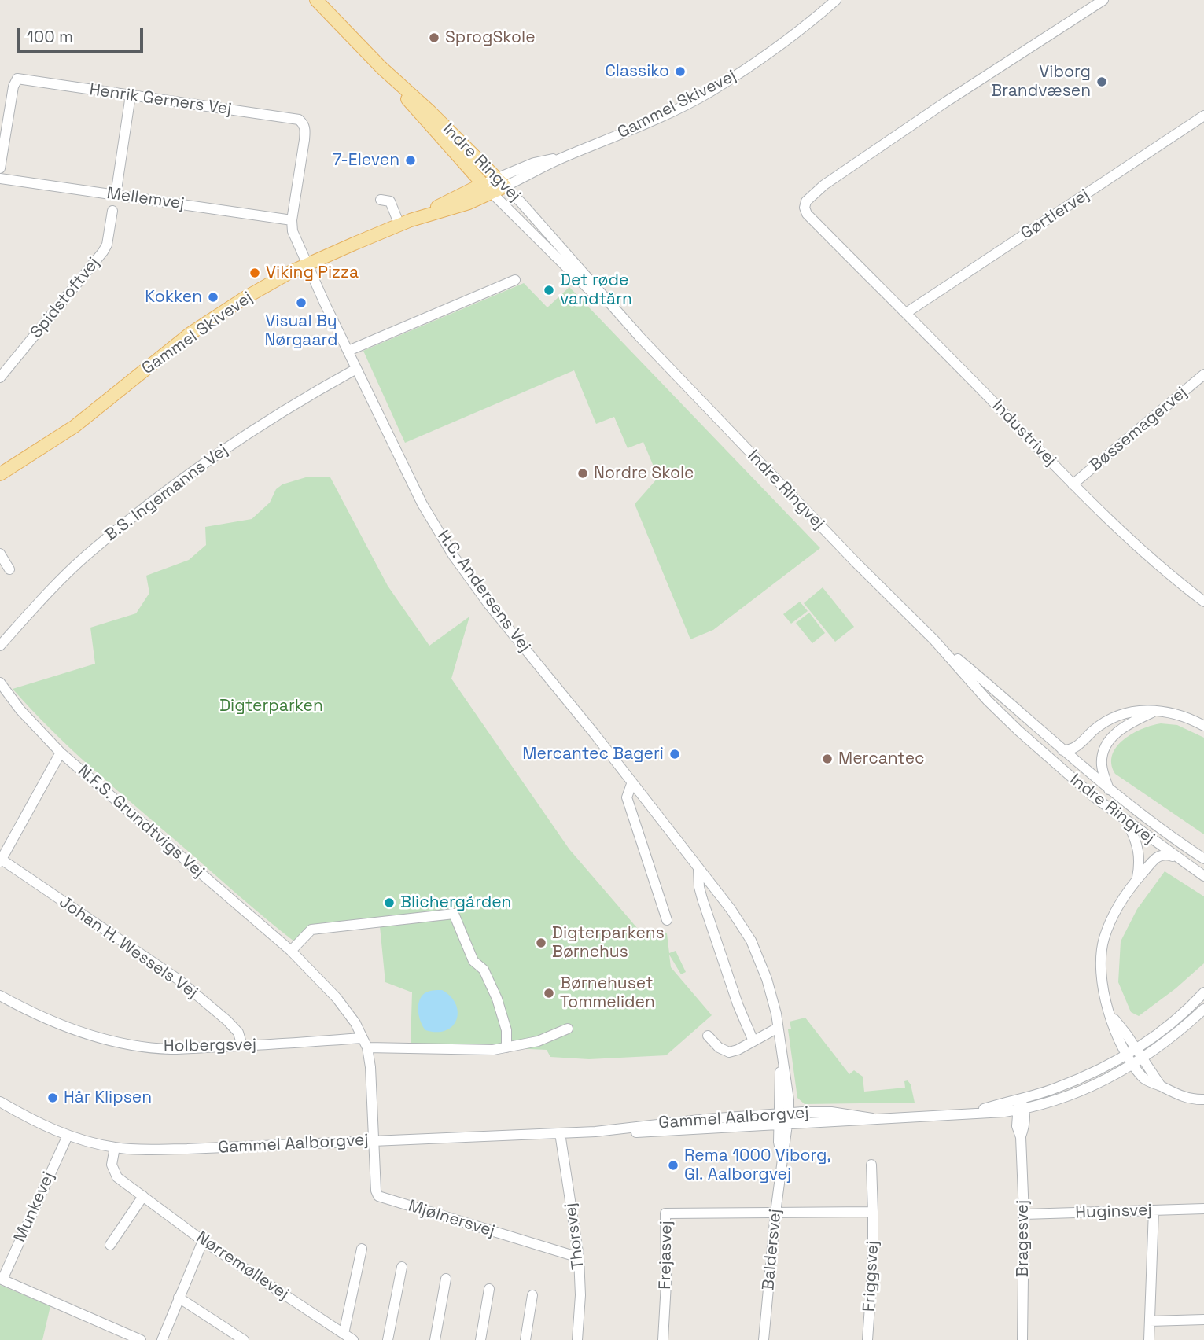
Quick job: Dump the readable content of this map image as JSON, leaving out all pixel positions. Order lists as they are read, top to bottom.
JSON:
{
  "streets": {
    "main road": ["Gammel Skivevej", "Indre Ringvej"],
    "street": [
      "Henrik Gerners Vej",
      "Mellemvej",
      "Gørtlervej",
      "Spidstoftvej",
      "Bøssemagervej",
      "Industrivej",
      "B.S. Ingemanns Vej",
      "H.C. Andersens Vej",
      "N.F.S. Grundtvigs Vej",
      "Johan H. Wessels Vej",
      "Holbergsvej",
      "Gammel Aalborgvej",
      "Munkevej",
      "Huginsvej",
      "Mjølnersvej",
      "Thorsvej",
      "Bragesvej",
      "Baldersvej",
      "Frejasvej",
      "Nørremøllevej",
      "Friggsvej"
    ]
  },
  "crossings": [
    ["Henrik Gerners Vej", "Mellemvej"],
    ["Henrik Gerners Vej", "H.C. Andersens Vej"],
    ["Gammel Skivevej", "Indre Ringvej"],
    ["Gammel Skivevej", "H.C. Andersens Vej"],
    ["Mellemvej", "H.C. Andersens Vej"],
    ["Gørtlervej", "Industrivej"],
    ["Bøssemagervej", "Industrivej"],
    ["B.S. Ingemanns Vej", "H.C. Andersens Vej"],
    ["H.C. Andersens Vej", "Gammel Aalborgvej"],
    ["H.C. Andersens Vej", "Baldersvej"],
    ["N.F.S. Grundtvigs Vej", "Holbergsvej"],
    ["N.F.S. Grundtvigs Vej", "Gammel Aalborgvej"],
    ["N.F.S. Grundtvigs Vej", "Mjølnersvej"],
    ["Johan H. Wessels Vej", "Holbergsvej"],
    ["Gammel Aalborgvej", "Munkevej"],
    ["Gammel Aalborgvej", "Mjølnersvej"],
    ["Gammel Aalborgvej", "Thorsvej"],
    ["Gammel Aalborgvej", "Bragesvej"],
    ["Gammel Aalborgvej", "Baldersvej"],
    ["Gammel Aalborgvej", "Nørremøllevej"],
    ["Huginsvej", "Bragesvej"],
    ["Mjølnersvej", "Thorsvej"],
    ["Baldersvej", "Frejasvej"]
  ],
  "parks": ["Digterparken"],
  "places": [
    "SprogSkole",
    "Classiko",
    "Viborg Brandvæsen",
    "7-Eleven",
    "Viking Pizza",
    "Det røde vandtårn",
    "Kokken",
    "Visual By Nørgaard",
    "Nordre Skole",
    "Mercantec Bageri",
    "Mercantec",
    "Blichergården",
    "Digterparkens Børnehus",
    "Børnehuset Tommeliden",
    "Hår Klipsen",
    "Rema 1000 Viborg, Gl. Aalborgvej"
  ],
  "scale_bar": "100 m"
}
